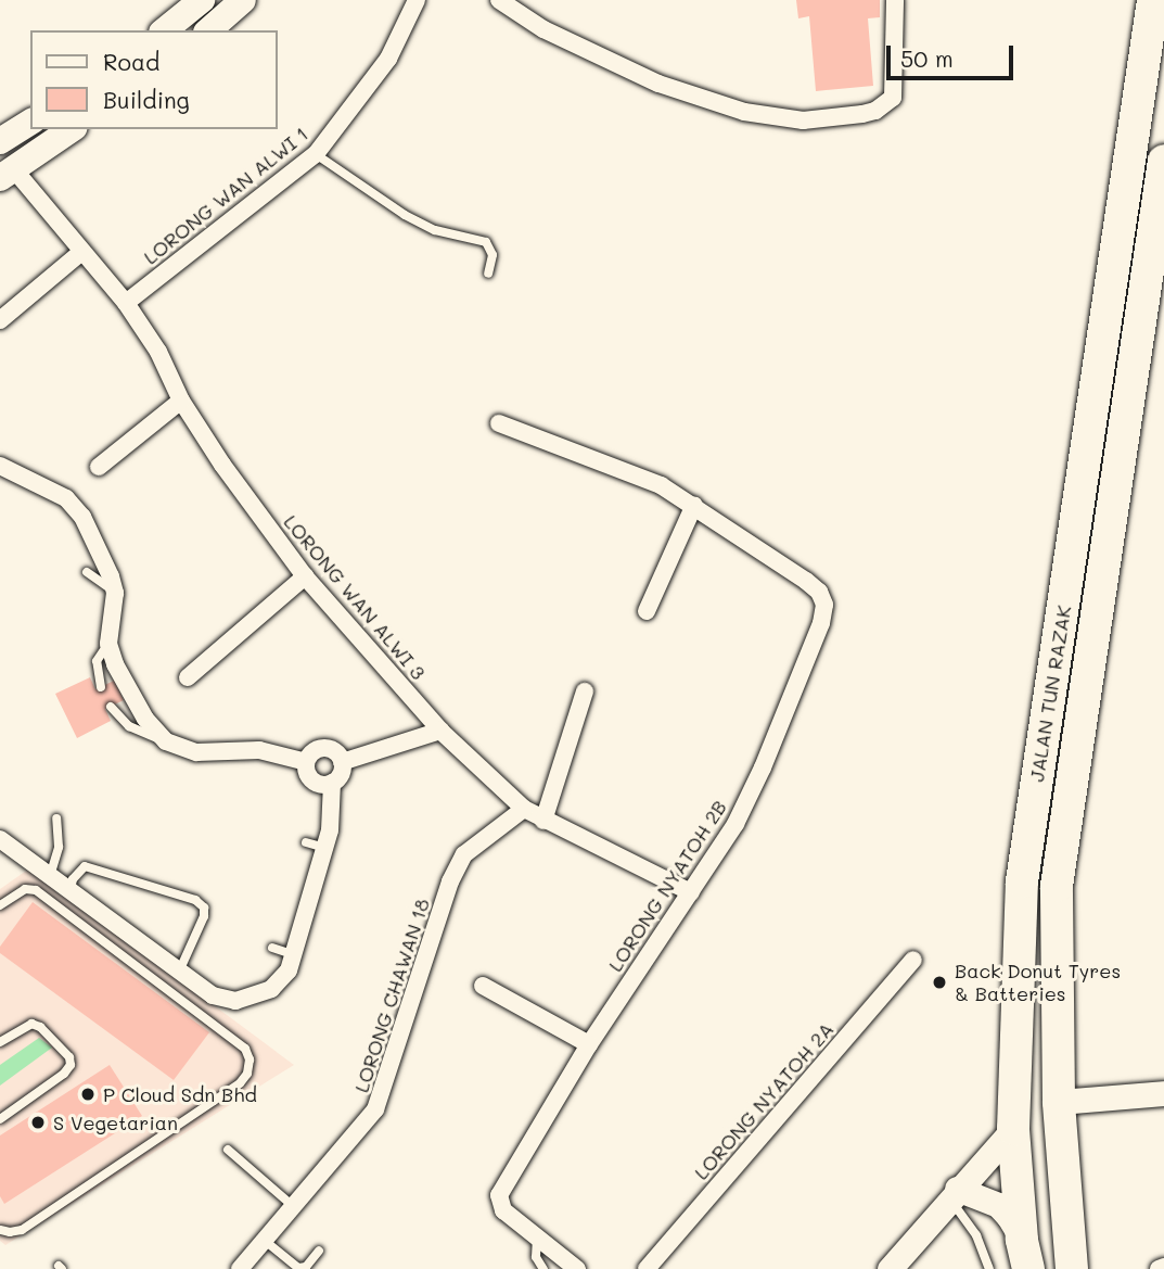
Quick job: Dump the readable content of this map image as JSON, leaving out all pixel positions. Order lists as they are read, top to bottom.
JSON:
{
  "streets": {
    "highway": ["JALAN TUN RAZAK"],
    "street": [
      "LORONG WAN ALWI 1",
      "LORONG WAN ALWI 3",
      "LORONG NYATOH 2B",
      "LORONG CHAWAN 18",
      "LORONG NYATOH 2A"
    ]
  },
  "crossings": [
    ["LORONG WAN ALWI 1", "LORONG WAN ALWI 3"],
    ["LORONG WAN ALWI 3", "LORONG NYATOH 2B"],
    ["LORONG WAN ALWI 3", "LORONG CHAWAN 18"]
  ],
  "places": ["Back Donut Tyres & Batteries", "P Cloud Sdn Bhd", "S Vegetarian"],
  "legend": ["Road", "Building"],
  "scale_bar": "50 m"
}
